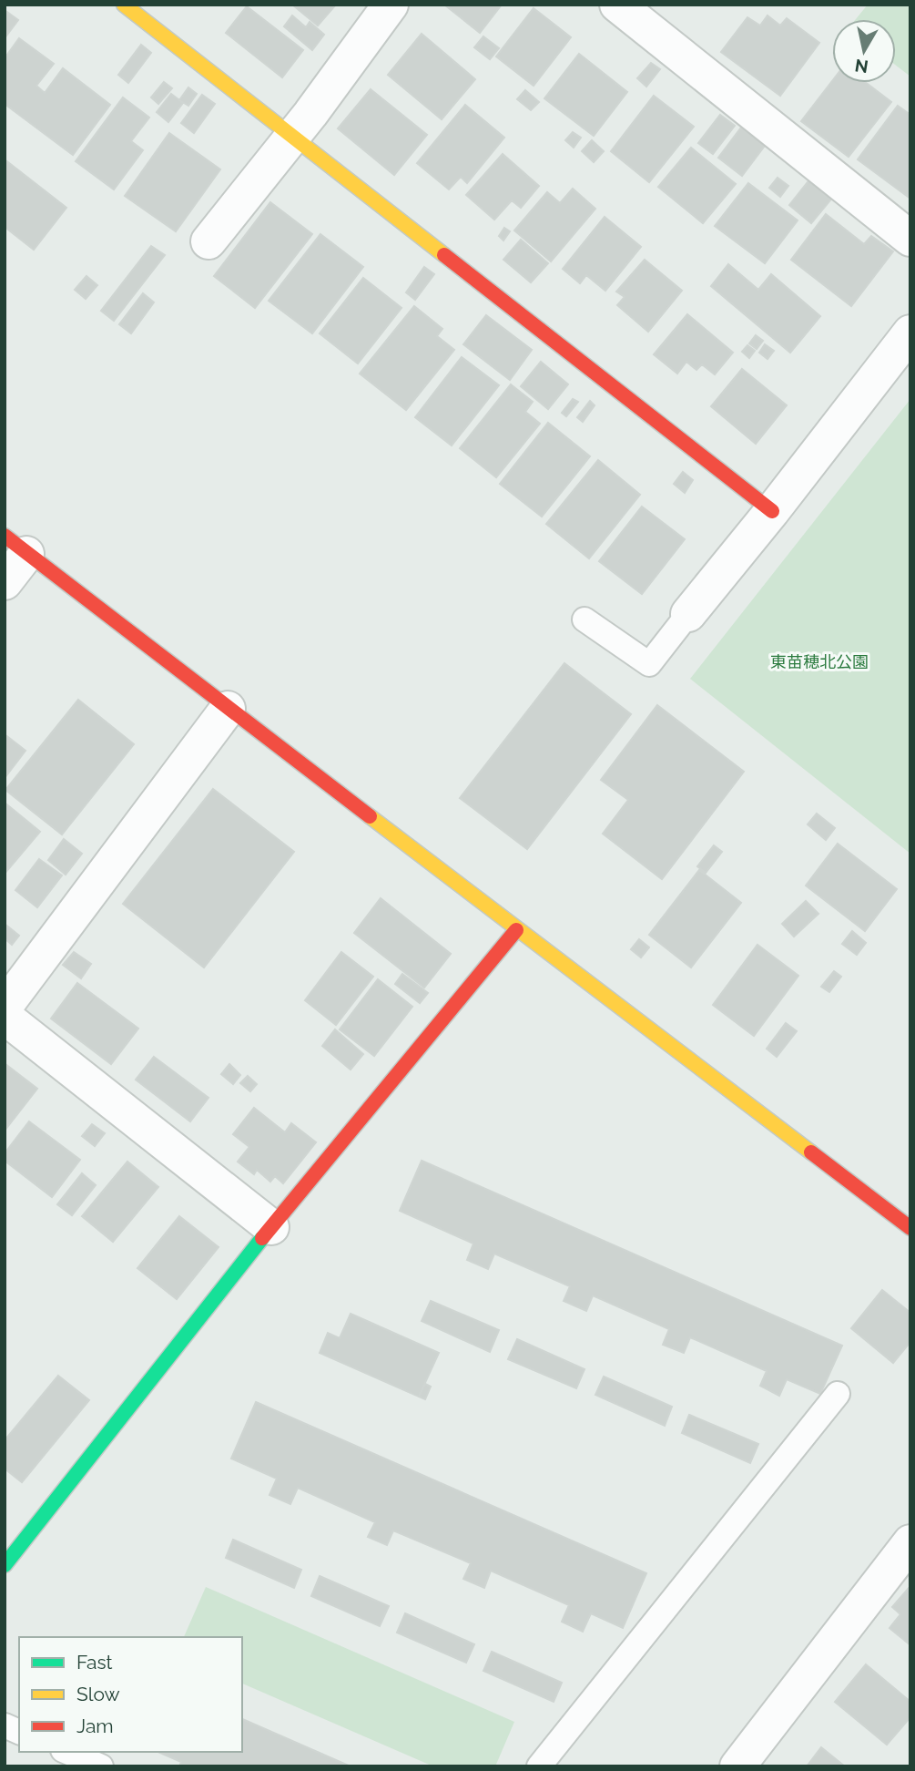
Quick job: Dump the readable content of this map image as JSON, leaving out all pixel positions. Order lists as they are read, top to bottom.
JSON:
{
  "parks": ["東苗穂北公園"],
  "legend": ["Fast", "Slow", "Jam"],
  "north": "bottom"
}
